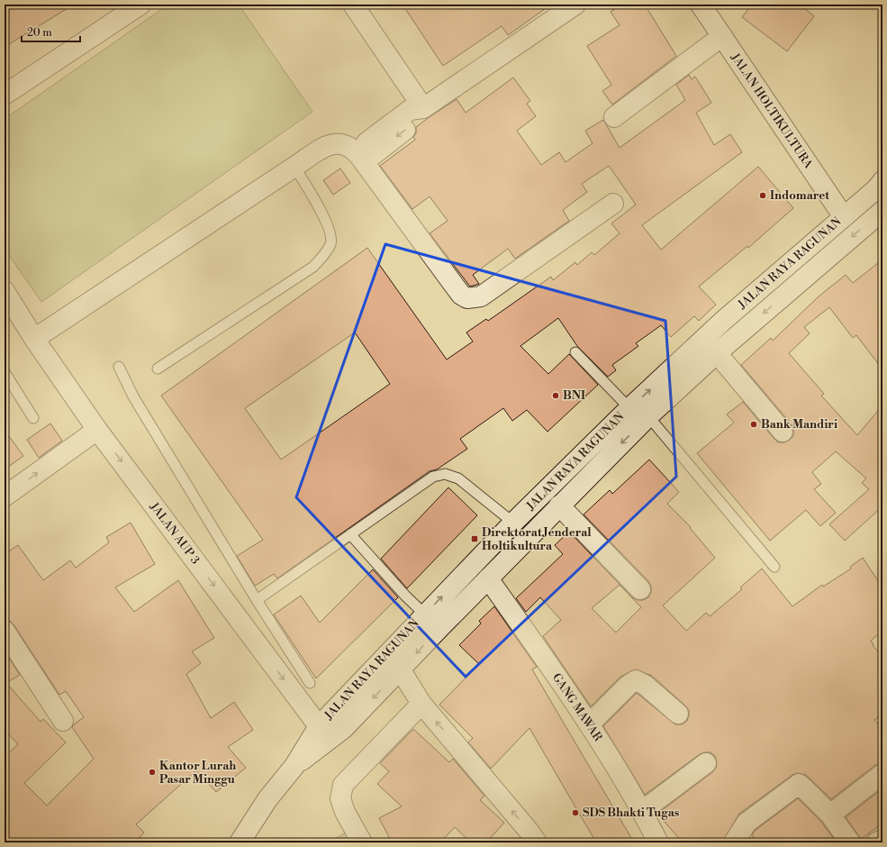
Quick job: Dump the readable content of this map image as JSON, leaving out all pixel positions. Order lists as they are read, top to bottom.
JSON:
{
  "streets": {
    "street": [
      "JALAN HOLTIKULTURA",
      "JALAN RAYA RAGUNAN",
      "JALAN AUP 3",
      "GANG MAWAR"
    ]
  },
  "crossings": [
    ["JALAN HOLTIKULTURA", "JALAN RAYA RAGUNAN"],
    ["JALAN RAYA RAGUNAN", "JALAN AUP 3"],
    ["JALAN RAYA RAGUNAN", "GANG MAWAR"]
  ],
  "one_way": ["JALAN AUP 3"],
  "places": {
    "other": [
      "Indomaret",
      "BNI",
      "Bank Mandiri",
      "Kantor Lurah Pasar Minggu",
      "SDS Bhakti Tugas"
    ],
    "transit": ["Direktorat Jenderal Holtikultura"]
  },
  "scale_bar": "20 m"
}
